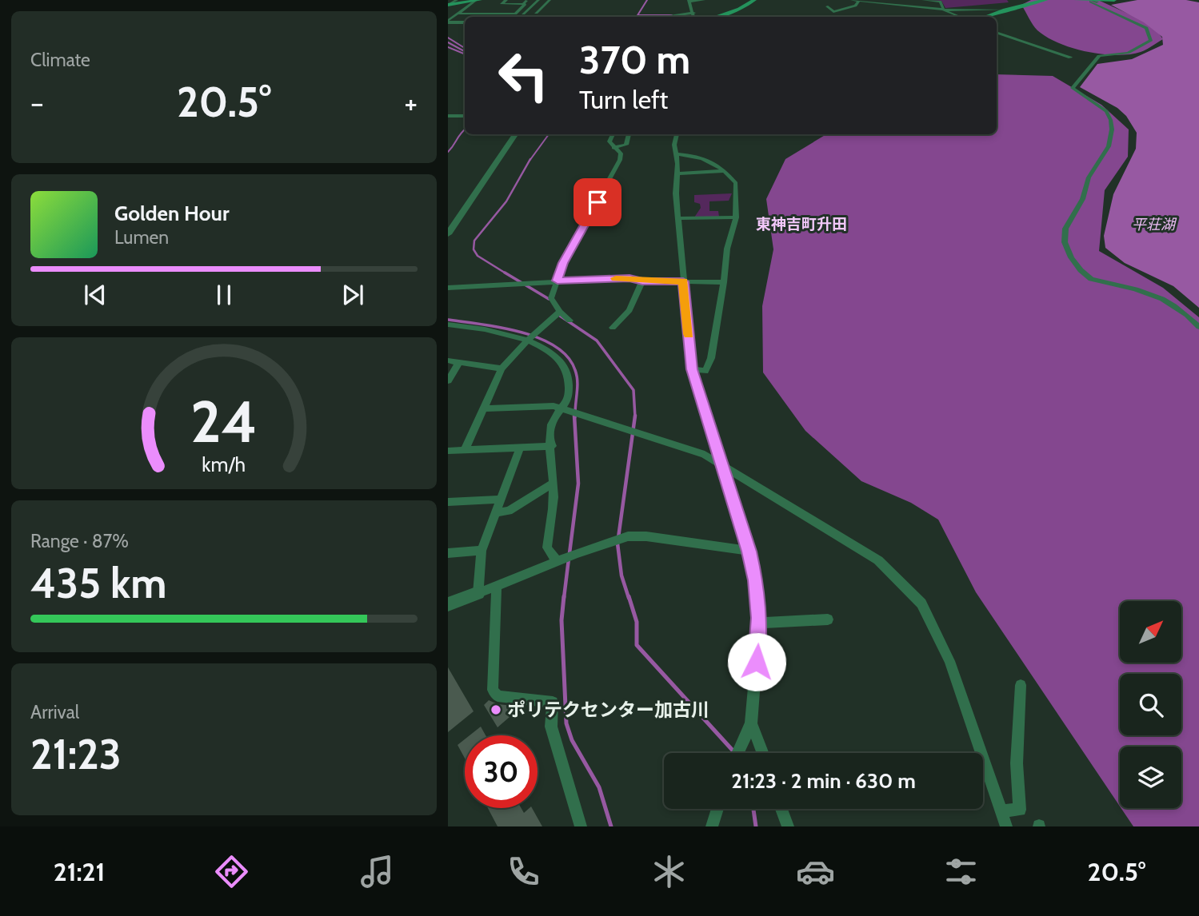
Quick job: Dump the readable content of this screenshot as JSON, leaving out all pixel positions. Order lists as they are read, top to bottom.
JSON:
{
  "districts": ["東神吉町升田"],
  "water": ["平荘湖"],
  "places": ["ポリテクセンター加古川"],
  "north": "top right",
  "page": {
    "tile": [
      "Climate",
      ["Range · 87%", "435 km"],
      ["Arrival", "21:23"]
    ],
    "turn": ["370 m", "Turn left"],
    "heat": ["−", "20.5°", "+"],
    "song": ["Golden Hour", "Lumen"],
    "limit": "30",
    "trip": "21:23 · 2 min · 630 m",
    "tabs": ["21:21", "20.5°"],
    "gauge": ["24", "km/h"]
  }
}
